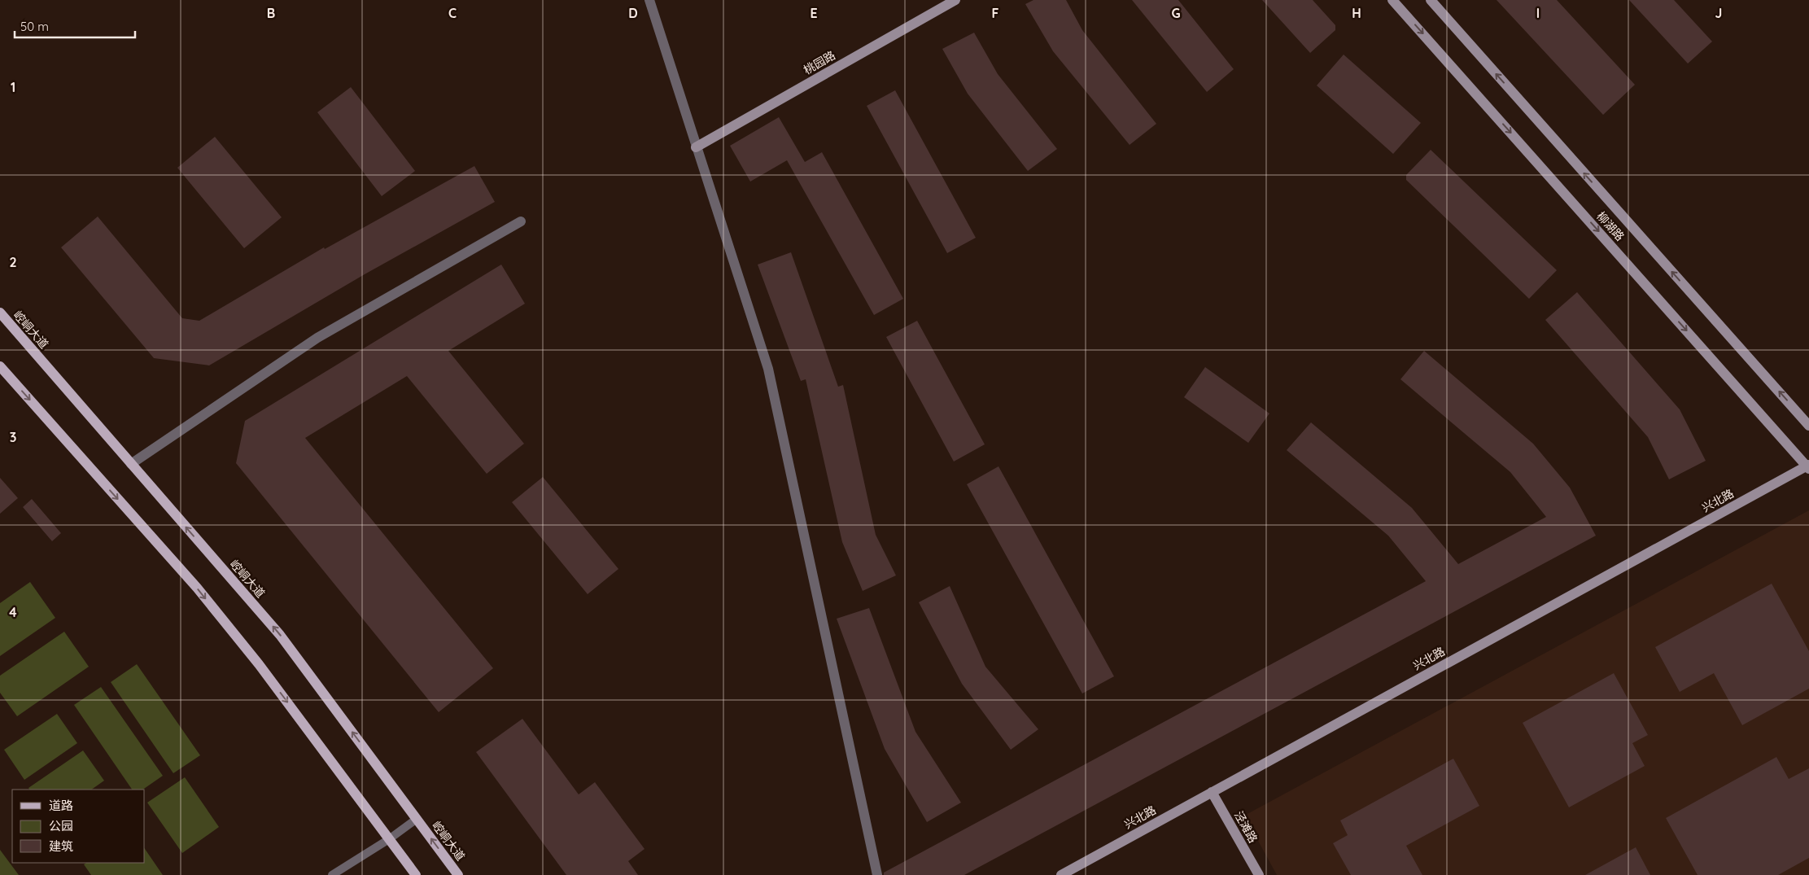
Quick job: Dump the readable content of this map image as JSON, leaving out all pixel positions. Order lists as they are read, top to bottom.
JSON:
{
  "streets": {
    "main road": ["崆峒大道"],
    "street": [
      "桃园路",
      "柳湖路",
      "兴北路",
      "泾滩路"
    ]
  },
  "crossings": [
    ["柳湖路", "兴北路"],
    ["兴北路", "泾滩路"]
  ],
  "legend": ["道路", "公园", "建筑"],
  "scale_bar": "50 m",
  "grid": {
    "columns": [
      "B",
      "C",
      "D",
      "E",
      "F",
      "G",
      "H",
      "I",
      "J"
    ],
    "rows": [
      "1",
      "2",
      "3",
      "4"
    ]
  }
}
